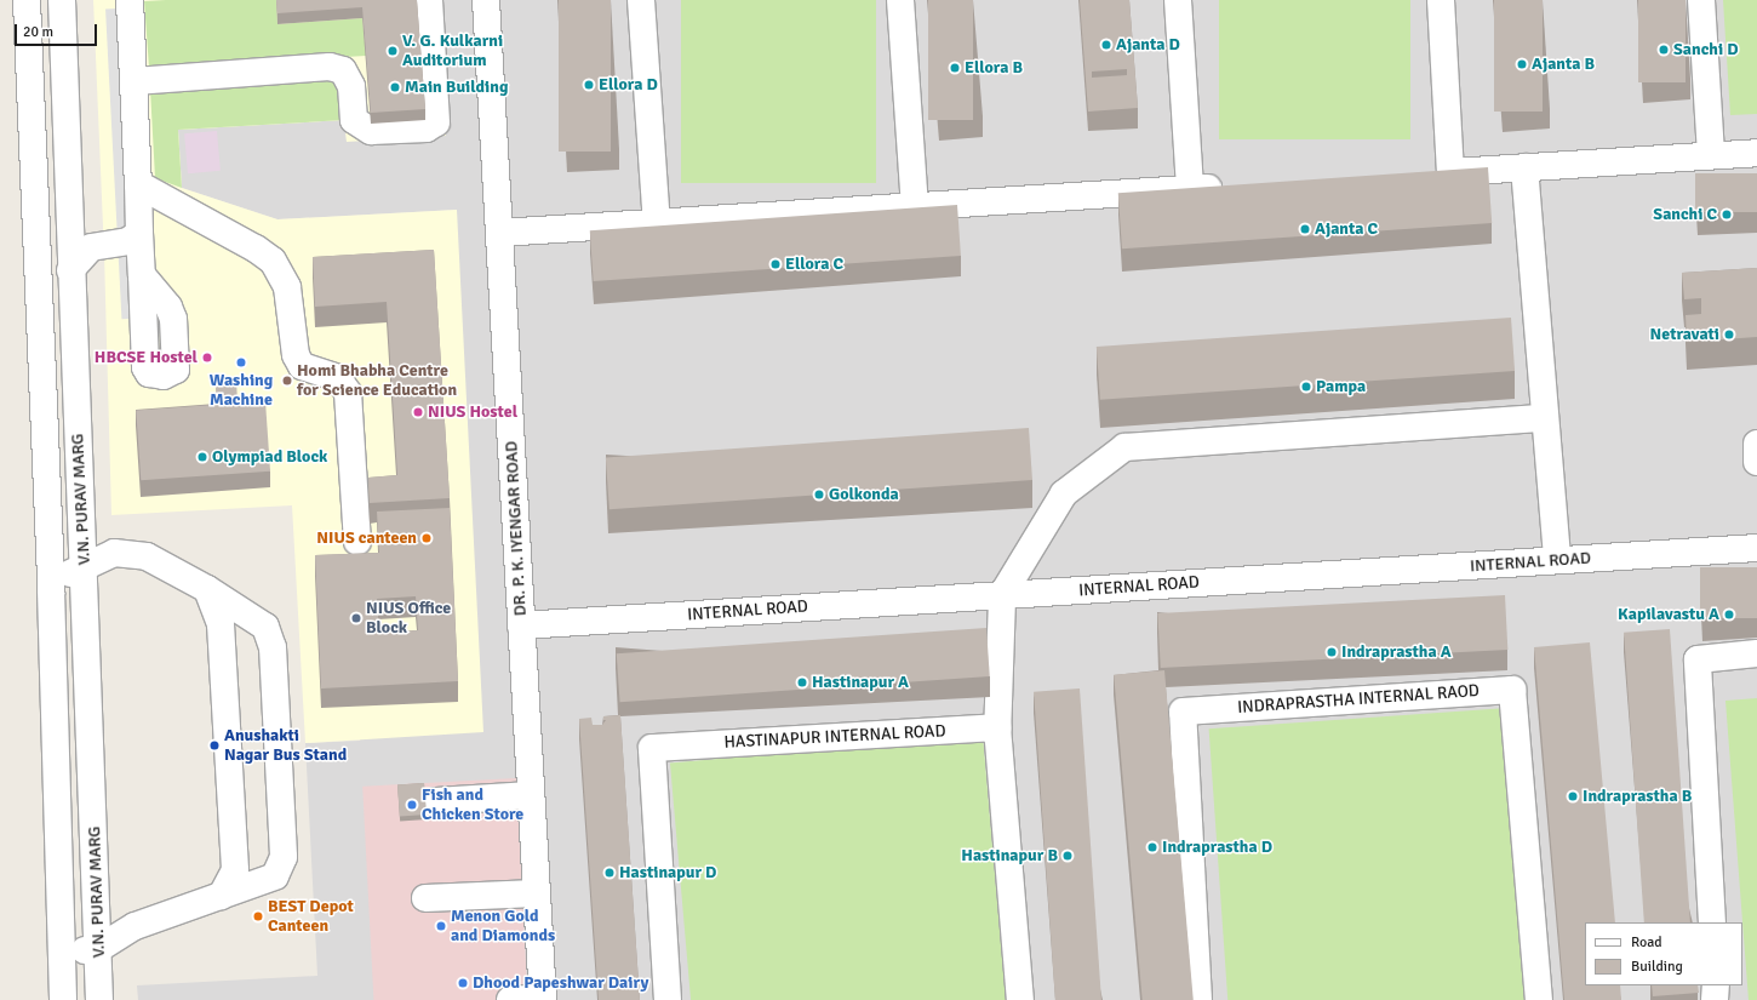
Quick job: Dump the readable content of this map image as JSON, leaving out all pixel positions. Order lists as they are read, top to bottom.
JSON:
{
  "streets": {
    "street": [
      "V.N. PURAV MARG",
      "DR. P. K. IYENGAR ROAD",
      "INTERNAL ROAD",
      "INDRAPRASTHA INTERNAL RAOD",
      "HASTINAPUR INTERNAL ROAD"
    ]
  },
  "crossings": [
    ["DR. P. K. IYENGAR ROAD", "INTERNAL ROAD"]
  ],
  "places": [
    "Ajanta D",
    "Sanchi D",
    "V. G. Kulkarni Auditorium",
    "Ajanta B",
    "Ellora B",
    "Ellora D",
    "Main Building",
    "Sanchi C",
    "Ajanta C",
    "Ellora C",
    "Netravati",
    "HBCSE Hostel",
    "Washing Machine",
    "Homi Bhabha Centre for Science Education",
    "Pampa",
    "NIUS Hostel",
    "Olympiad Block",
    "Golkonda",
    "NIUS canteen",
    "Kapilavastu A",
    "NIUS Office Block",
    "Indraprastha A",
    "Hastinapur A",
    "Anushakti Nagar Bus Stand",
    "Indraprastha B",
    "Fish and Chicken Store",
    "Indraprastha D",
    "Hastinapur B",
    "Hastinapur D",
    "BEST Depot Canteen",
    "Menon Gold and Diamonds",
    "Dhood Papeshwar Dairy"
  ],
  "legend": ["Road", "Building"],
  "scale_bar": "20 m"
}
